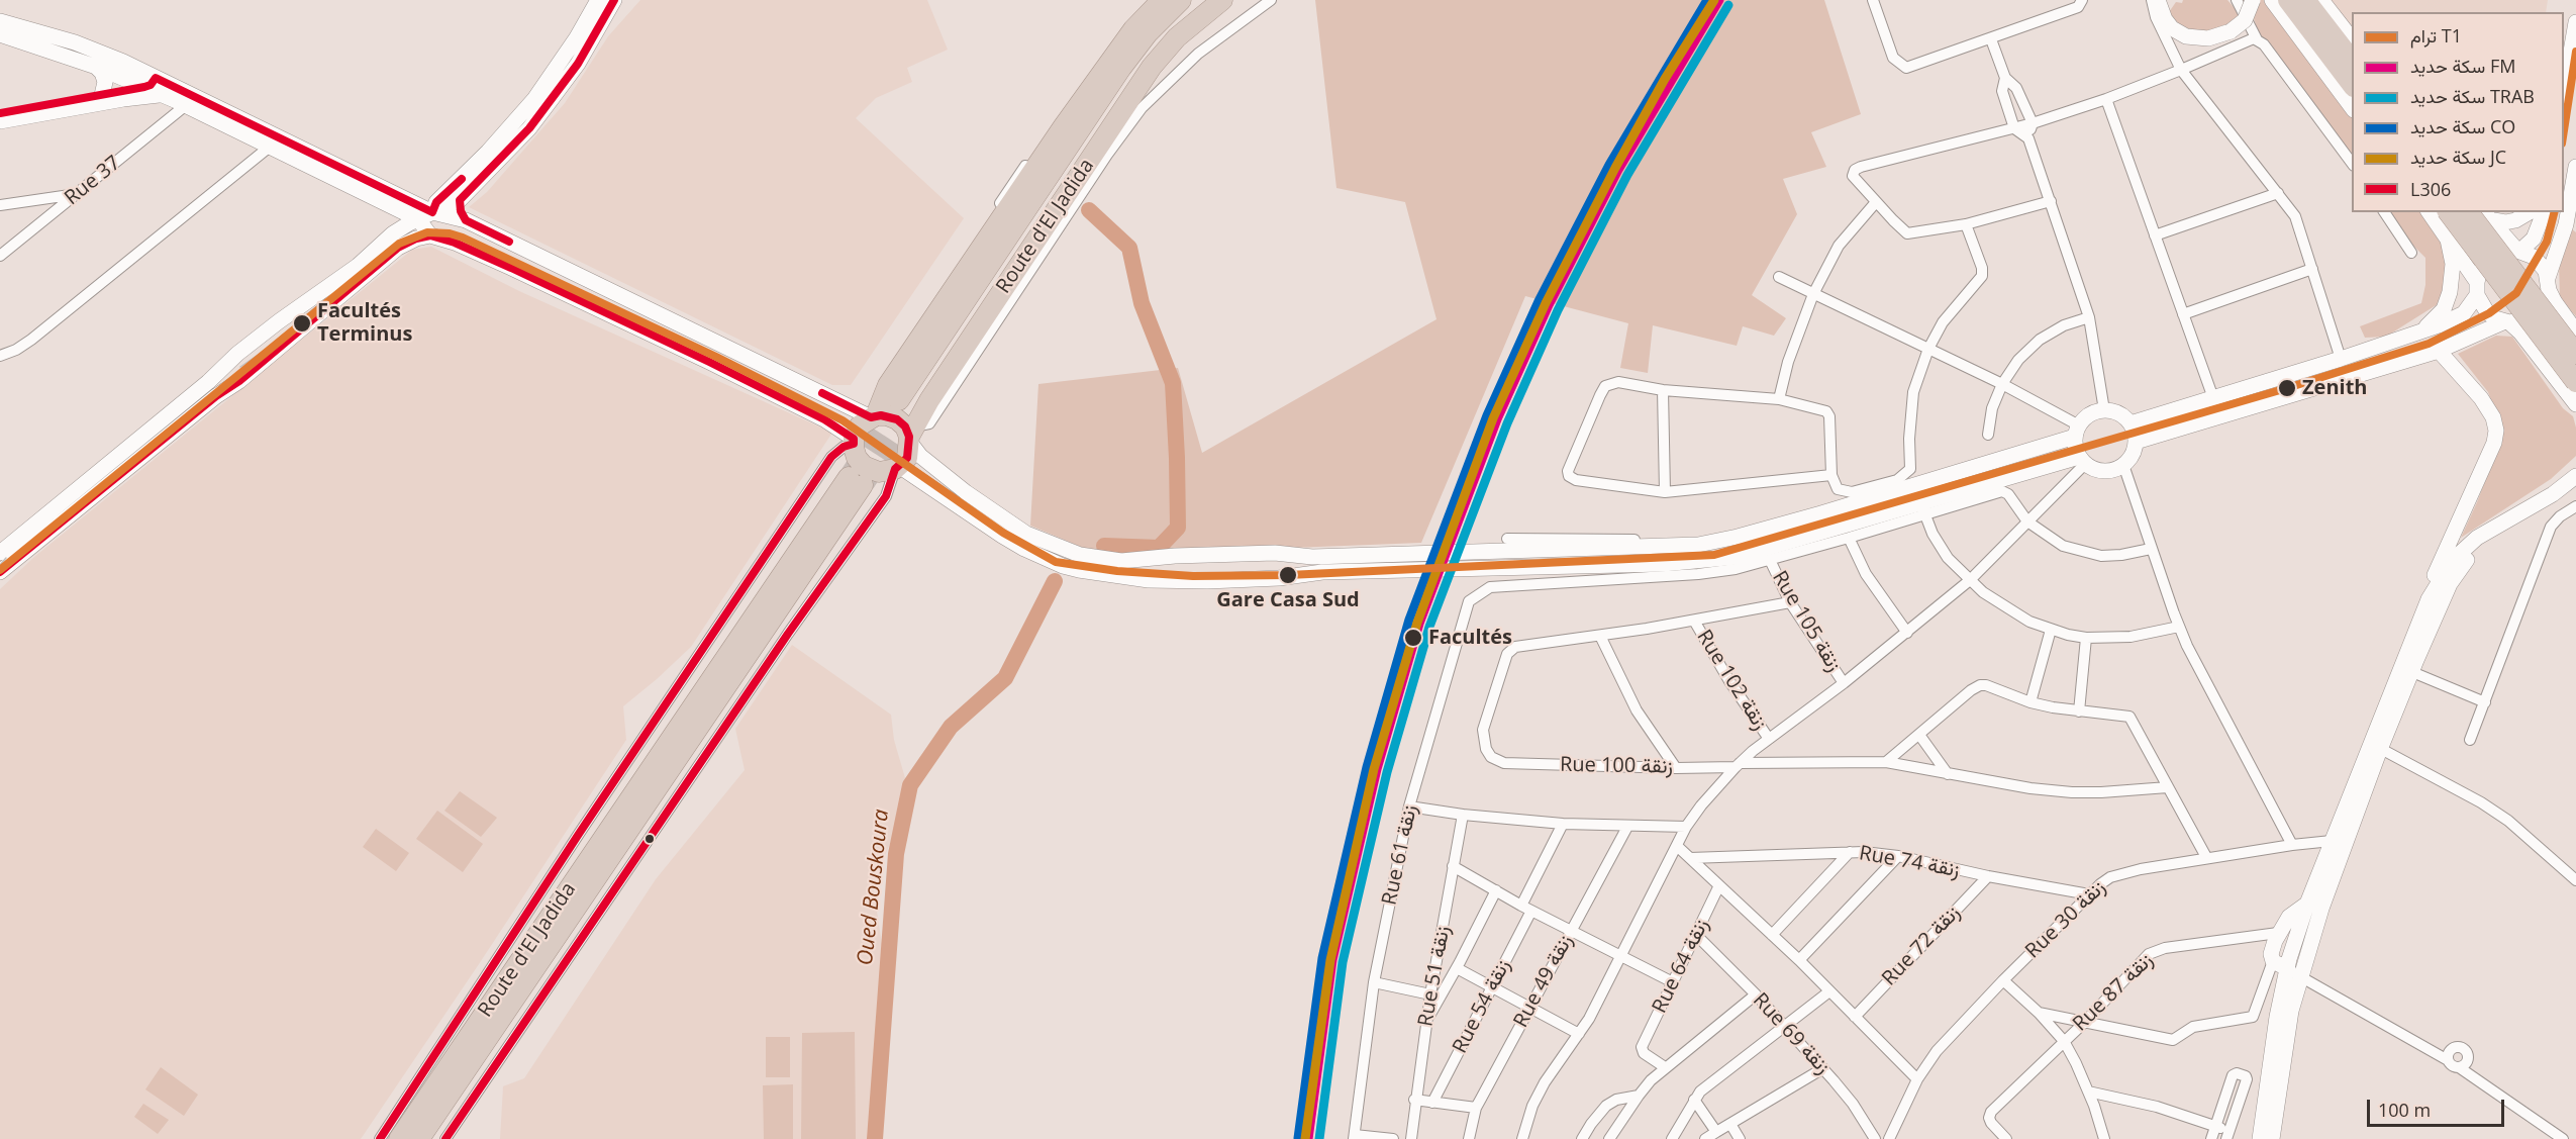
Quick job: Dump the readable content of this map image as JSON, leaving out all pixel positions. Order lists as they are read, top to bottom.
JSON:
{
  "streets": {
    "highway": ["Route d'El Jadida"],
    "street": [
      "Rue 37",
      "Rue 105 زنقة",
      "Rue 102 زنقة",
      "Rue 100 زنقة",
      "Rue 61 زنقة",
      "Rue 74 زنقة",
      "Rue 30 زنقة",
      "Rue 72 زنقة",
      "Rue 64 زنقة",
      "Rue 51 زنقة",
      "Rue 49 زنقة",
      "Rue 87 زنقة",
      "Rue 54 زنقة",
      "Rue 69 زنقة"
    ]
  },
  "crossings": [
    ["Rue 105 زنقة", "Rue 61 زنقة"],
    ["Rue 74 زنقة", "Rue 30 زنقة"],
    ["Rue 74 زنقة", "Rue 72 زنقة"],
    ["Rue 64 زنقة", "Rue 69 زنقة"]
  ],
  "water": ["Oued Bouskoura"],
  "places": [
    "Facultés Terminus",
    "Zenith",
    "Gare Casa Sud",
    "Facultés"
  ],
  "lines": [
    "rail line FM",
    "rail line CO",
    "rail line JC",
    "transit line L306",
    "rail line TRAB",
    "tram line T1"
  ],
  "legend": [
    "ترام T1",
    "سكة حديد FM",
    "سكة حديد TRAB",
    "سكة حديد CO",
    "سكة حديد JC",
    "L306"
  ],
  "scale_bar": "100 m"
}
